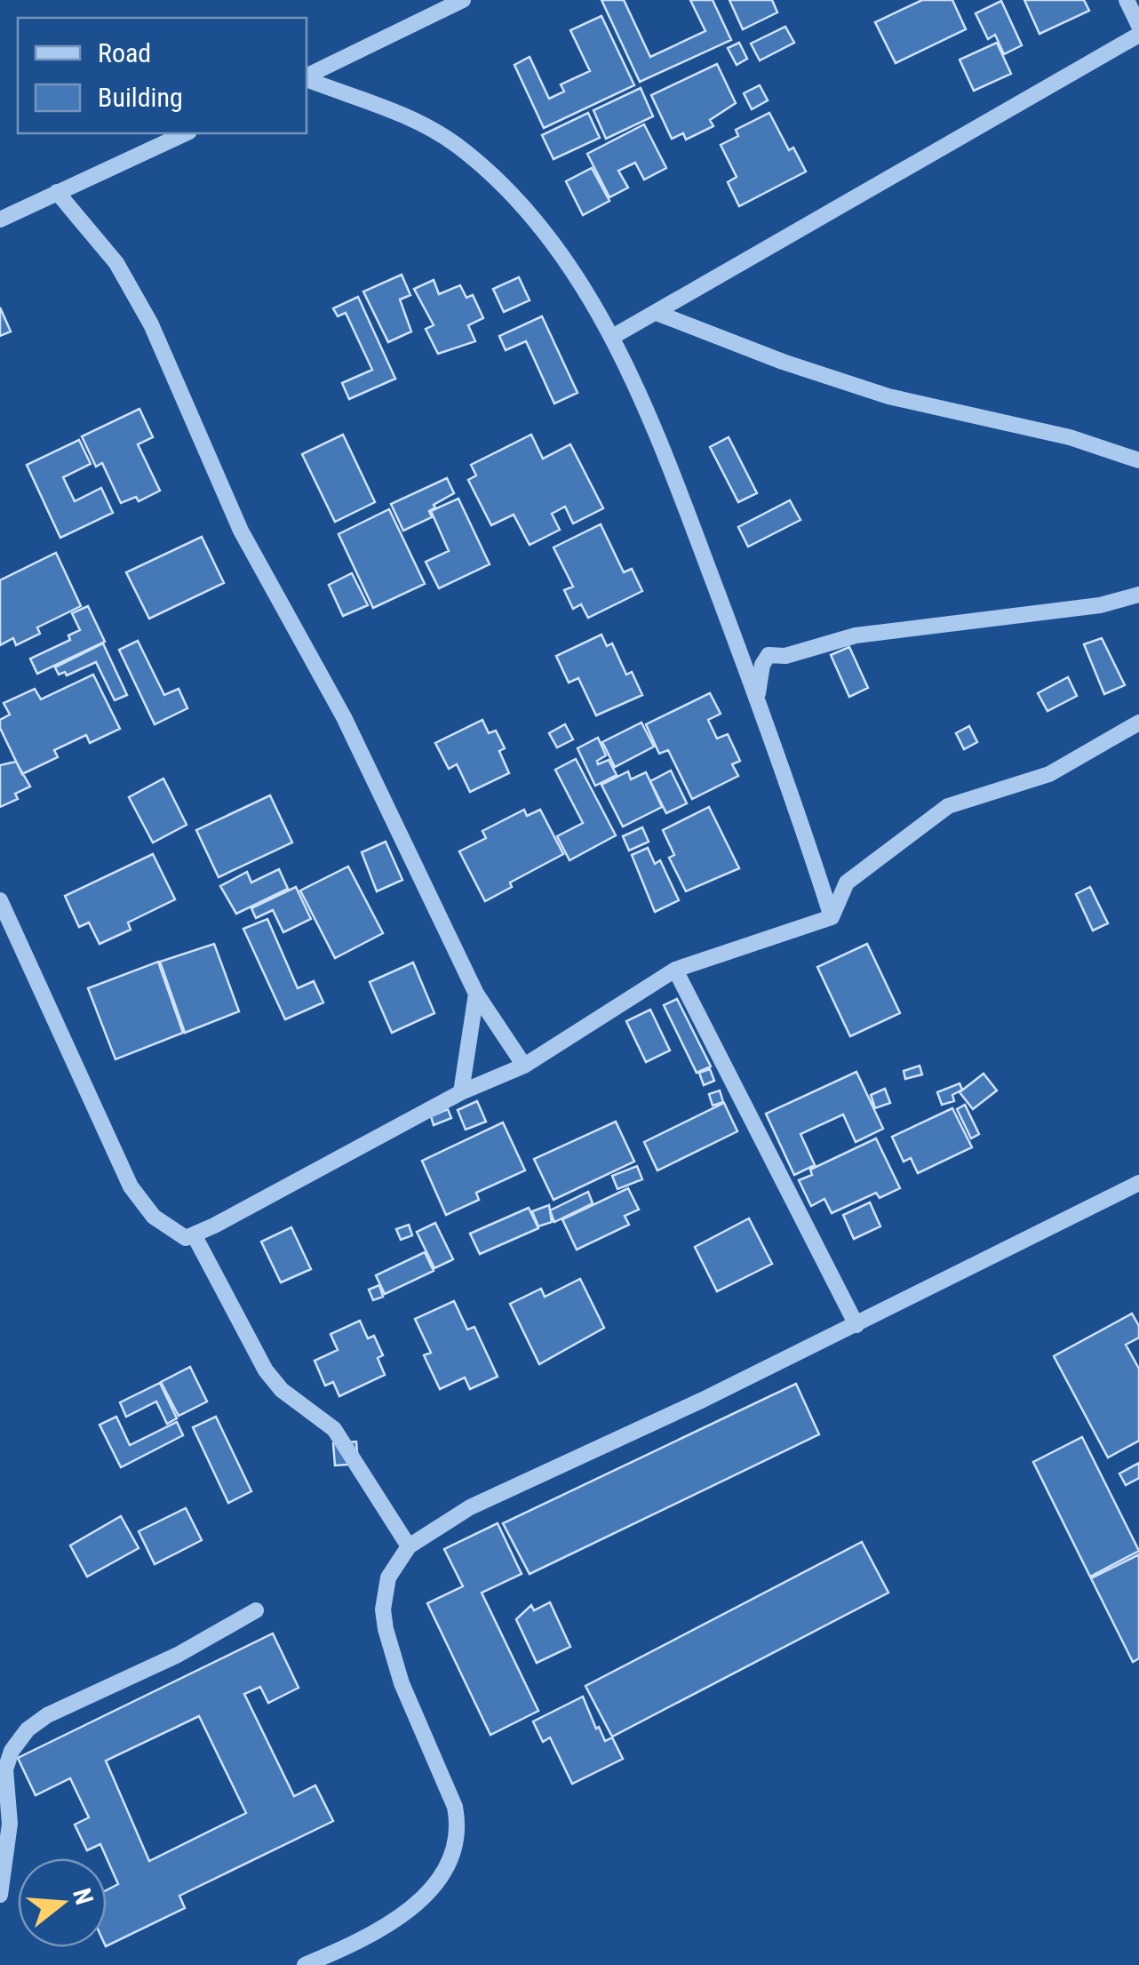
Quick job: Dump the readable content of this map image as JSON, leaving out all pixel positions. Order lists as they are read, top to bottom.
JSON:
{
  "legend": ["Road", "Building"],
  "north": "right"
}
